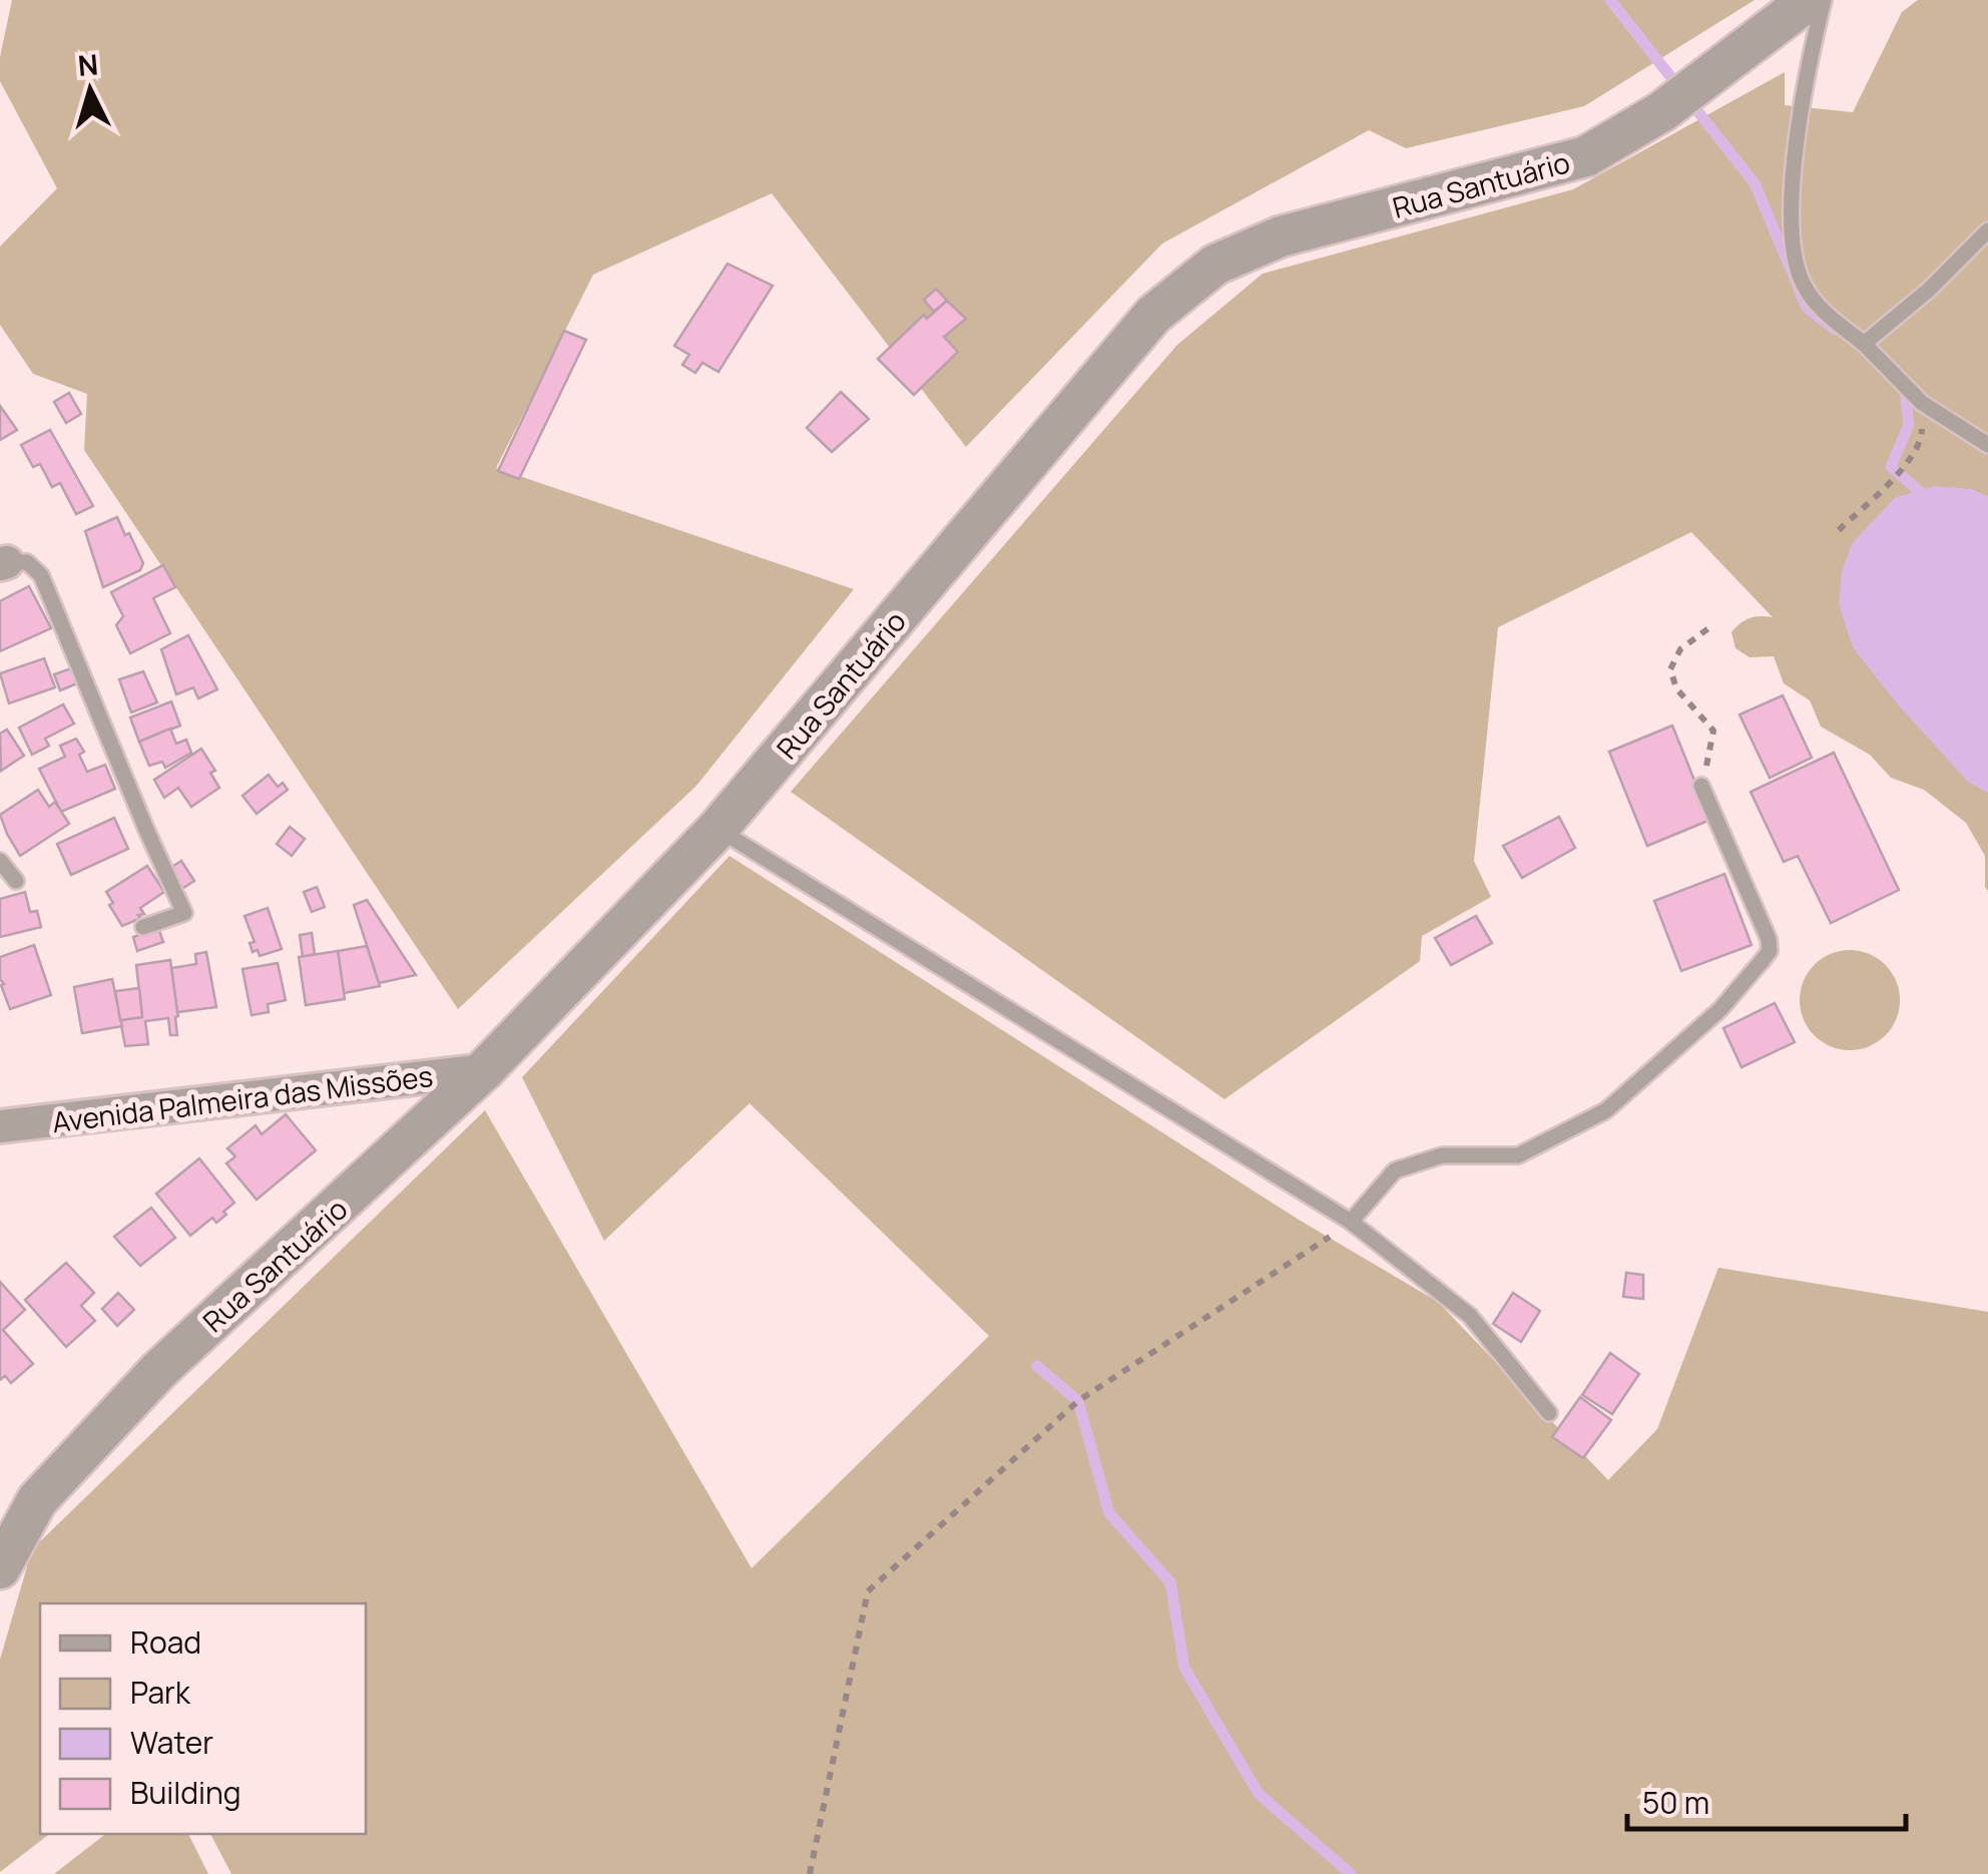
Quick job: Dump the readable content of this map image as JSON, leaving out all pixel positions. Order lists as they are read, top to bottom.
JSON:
{
  "streets": {
    "street": ["Rua Santuário", "Avenida Palmeira das Missões"]
  },
  "crossings": [
    ["Rua Santuário", "Avenida Palmeira das Missões"]
  ],
  "legend": [
    "Road",
    "Park",
    "Water",
    "Building"
  ],
  "scale_bar": "50 m",
  "north": "top"
}
